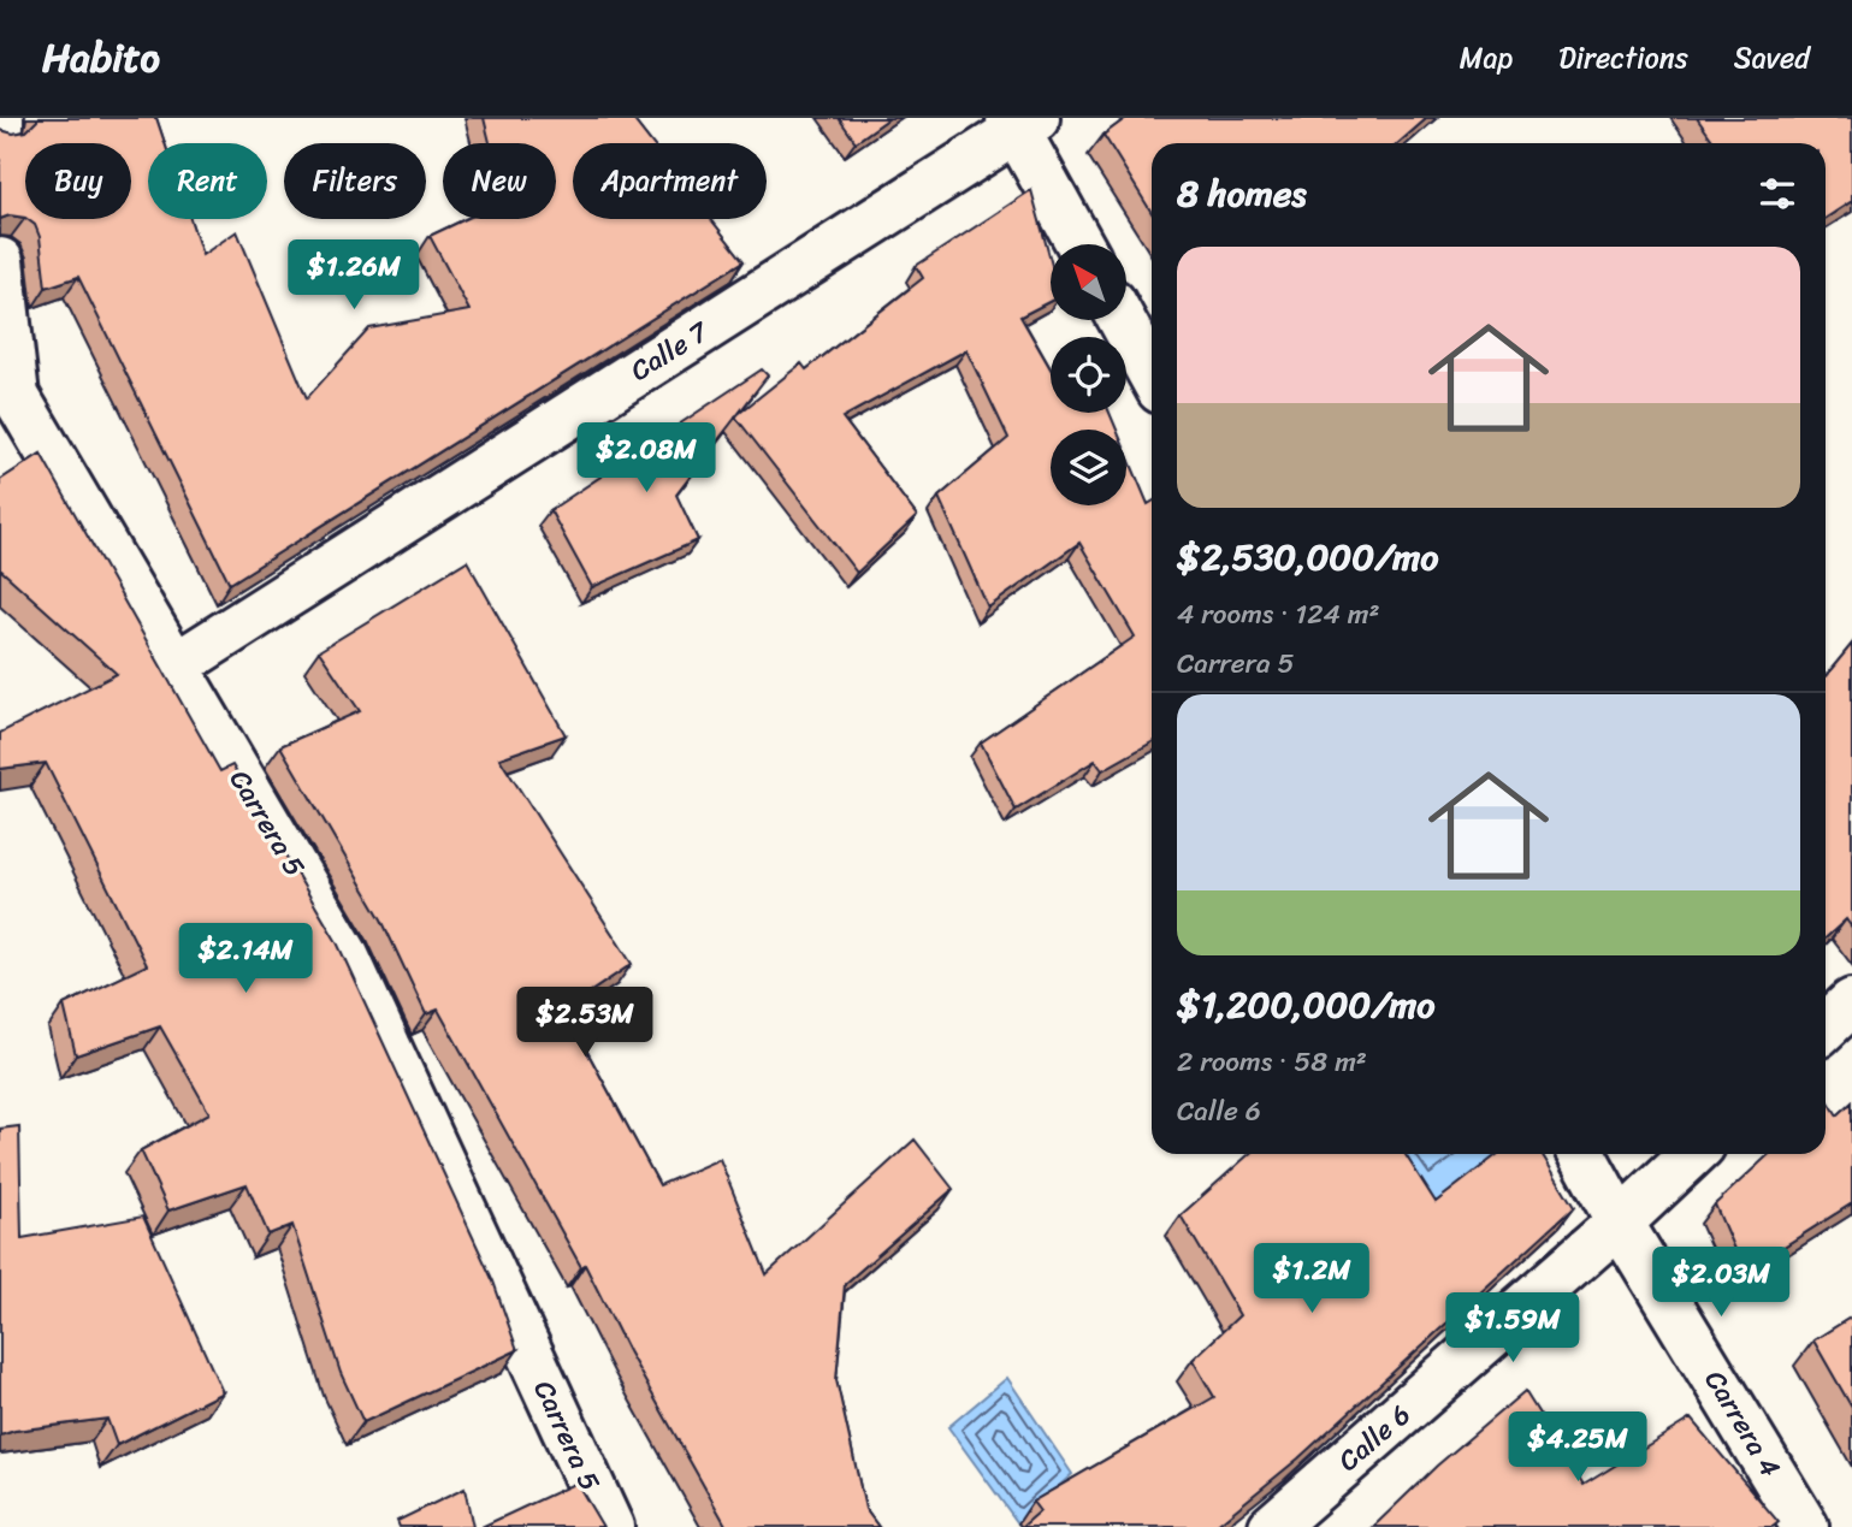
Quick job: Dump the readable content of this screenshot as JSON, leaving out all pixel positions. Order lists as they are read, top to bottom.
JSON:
{
  "streets": {
    "street": [
      "Calle 7",
      "Carrera 5",
      "Carrera 4",
      "Calle 6"
    ]
  },
  "crossings": [
    ["Calle 7", "Carrera 5"],
    ["Carrera 4", "Calle 6"]
  ],
  "north": "top left",
  "page": {
    "header": "Habito",
    "nav": ["Map", "Directions", "Saved"],
    "chip": [
      "Buy",
      "Rent",
      "Filters",
      "New",
      "Apartment"
    ],
    "heading": "8 homes",
    "price": [
      "$1.26M",
      "$2.08M",
      "$2.14M",
      "$2.53M",
      "$1.2M",
      "$2.03M",
      "$1.59M",
      "$4.25M"
    ],
    "list": [
      {
        "name": "$2,530,000/mo",
        "note": "4 rooms · 124 m² · Carrera 5"
      },
      {
        "name": "$1,200,000/mo",
        "note": "2 rooms · 58 m² · Calle 6"
      }
    ]
  }
}
